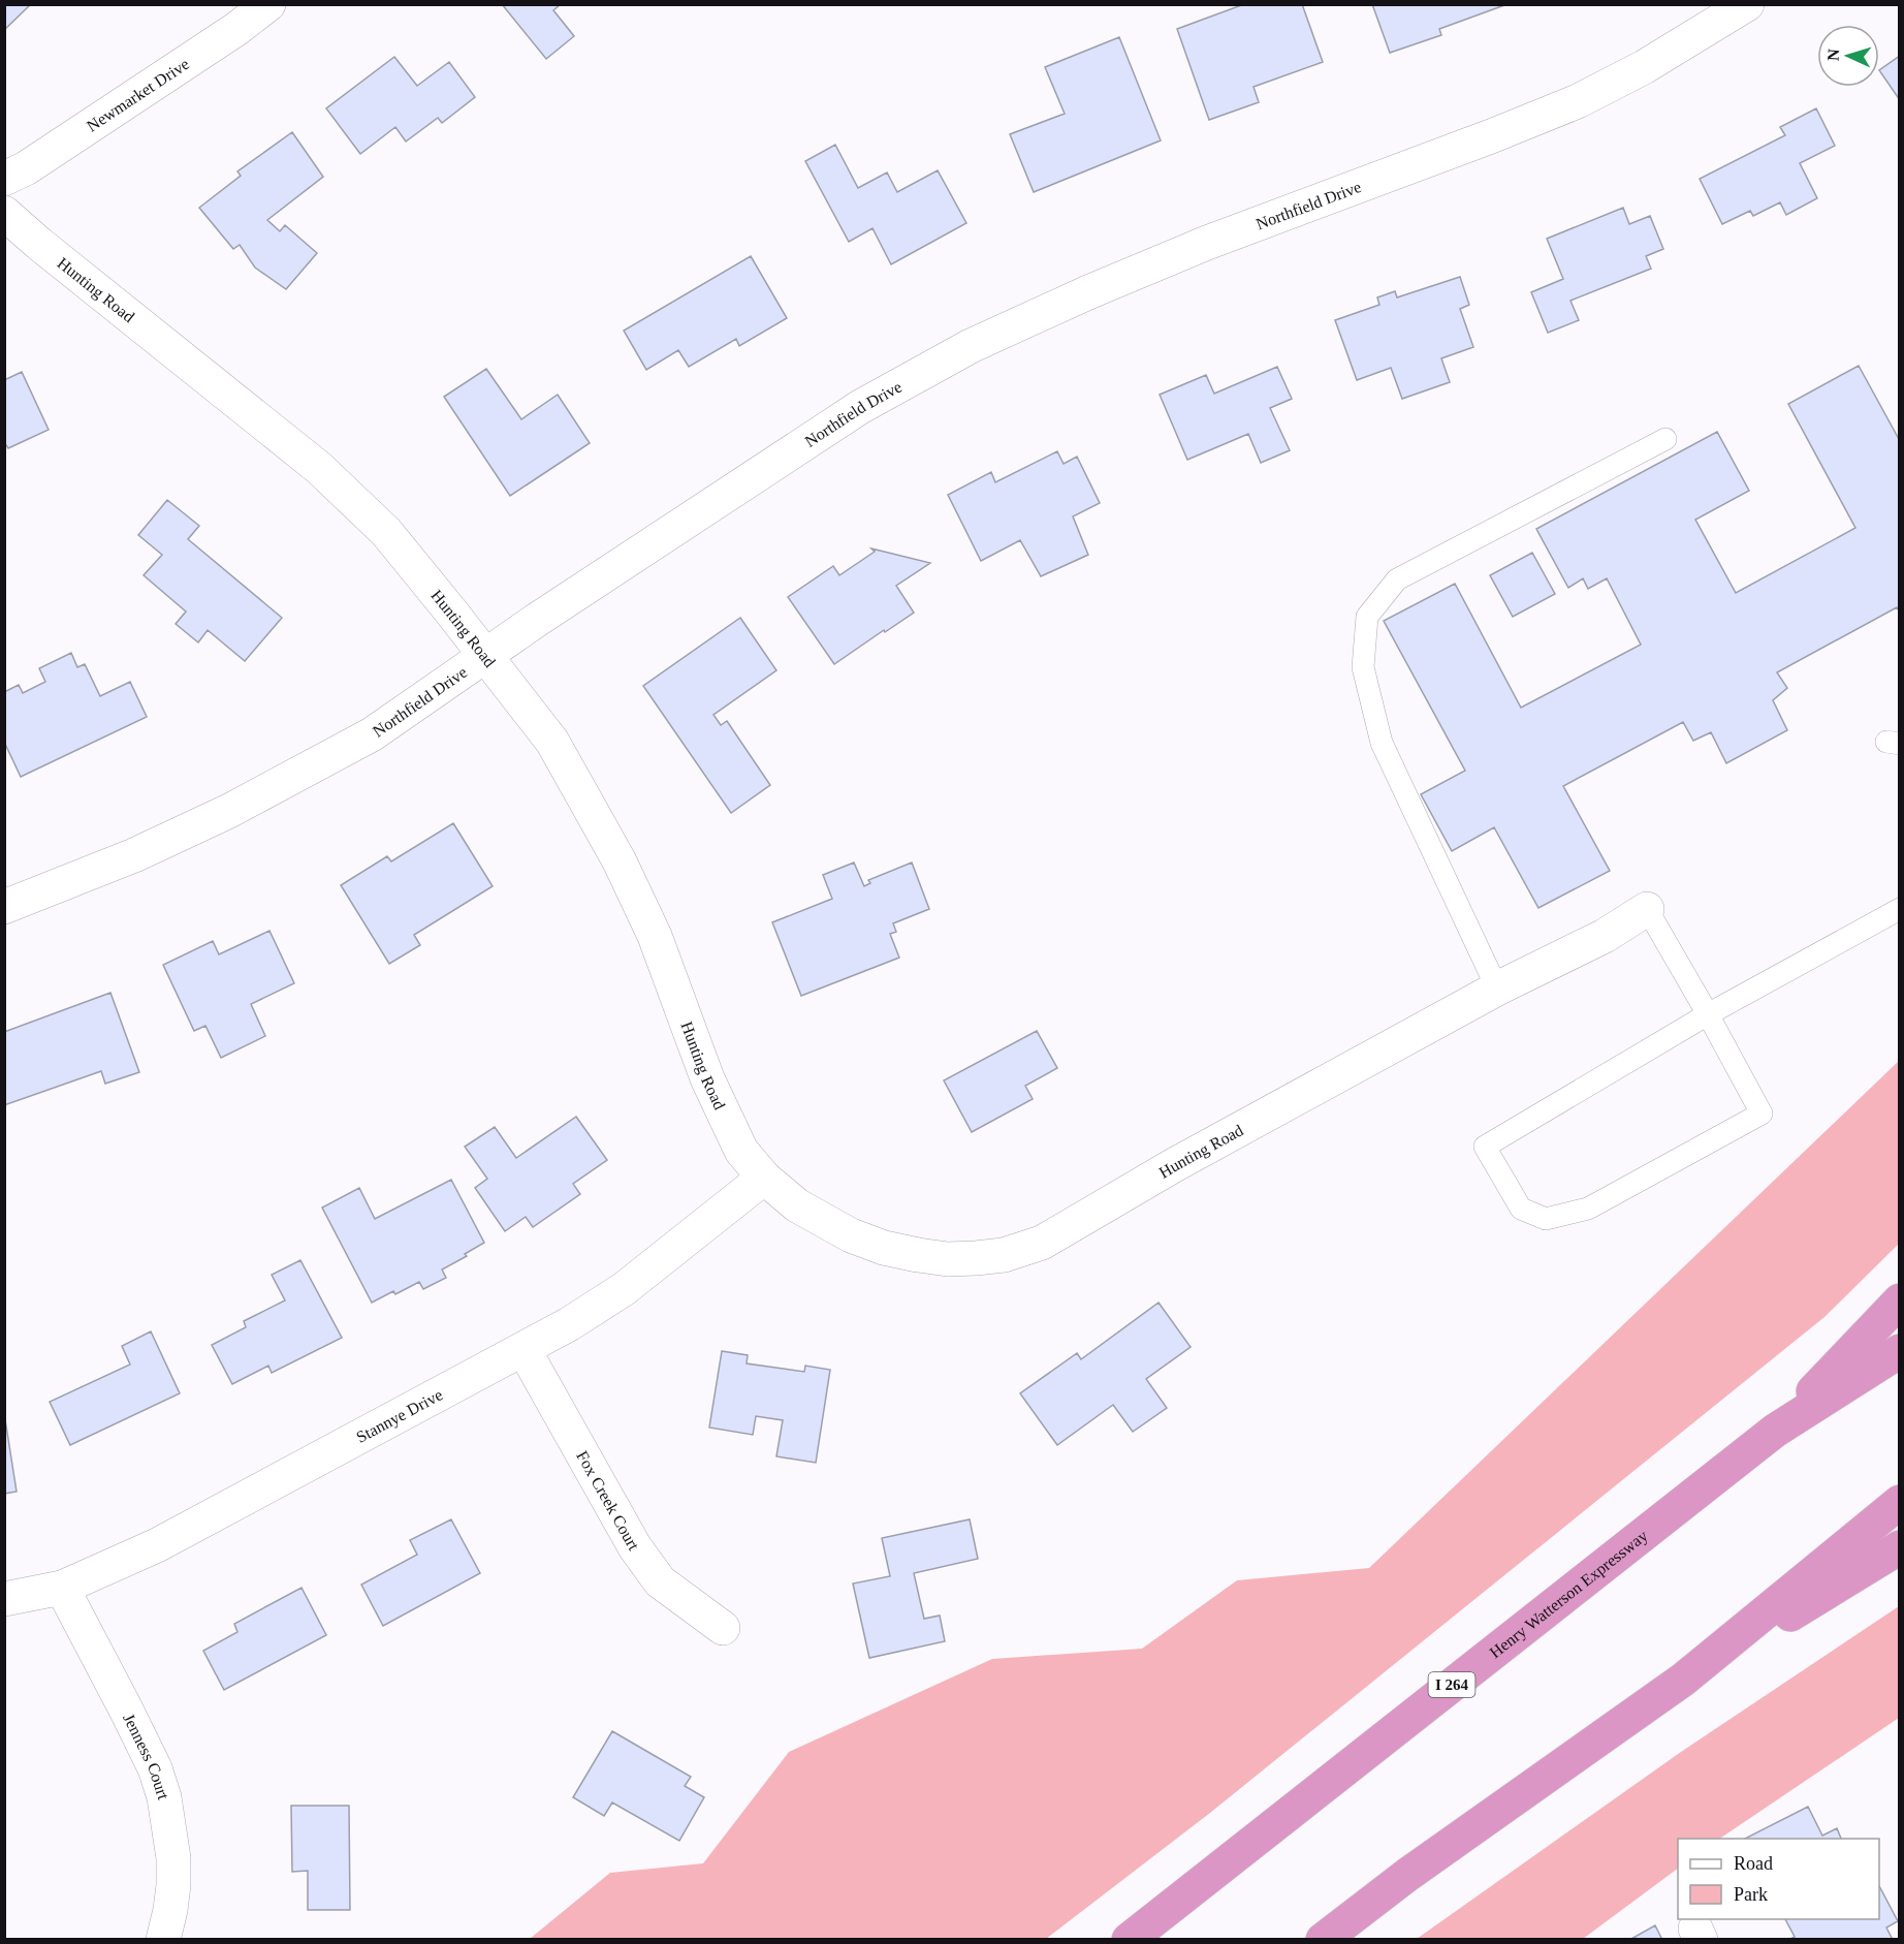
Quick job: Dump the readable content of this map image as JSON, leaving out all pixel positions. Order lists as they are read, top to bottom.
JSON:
{
  "streets": {
    "highway": ["Henry Watterson Expressway", "I 264"],
    "street": [
      "Newmarket Drive",
      "Northfield Drive",
      "Hunting Road",
      "Stannye Drive",
      "Fox Creek Court",
      "Jenness Court"
    ]
  },
  "crossings": [
    ["Northfield Drive", "Hunting Road"],
    ["Hunting Road", "Stannye Drive"],
    ["Stannye Drive", "Fox Creek Court"],
    ["Stannye Drive", "Jenness Court"]
  ],
  "legend": ["Road", "Park"],
  "north": "left"
}
